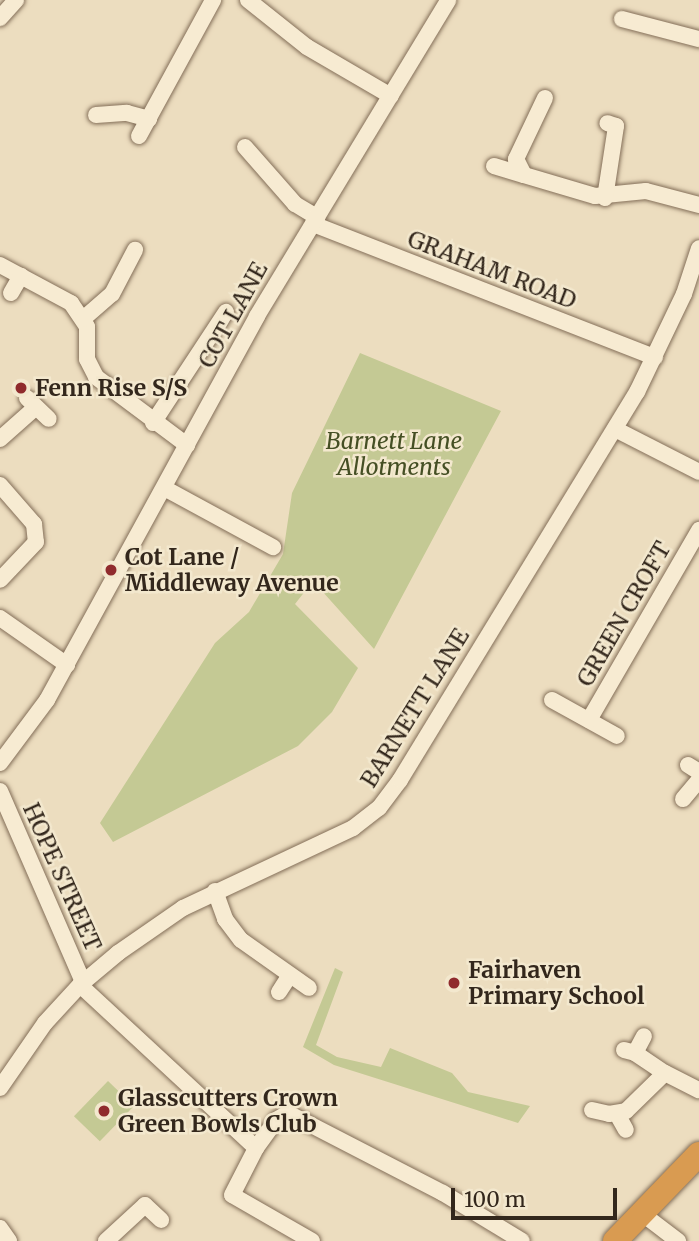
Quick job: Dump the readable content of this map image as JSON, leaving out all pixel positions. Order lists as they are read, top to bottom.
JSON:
{
  "streets": {
    "street": [
      "GRAHAM ROAD",
      "COT LANE",
      "GREEN CROFT",
      "BARNETT LANE",
      "HOPE STREET"
    ]
  },
  "crossings": [
    ["GRAHAM ROAD", "COT LANE"],
    ["GRAHAM ROAD", "BARNETT LANE"],
    ["BARNETT LANE", "HOPE STREET"]
  ],
  "parks": ["Barnett Lane Allotments"],
  "places": [
    "Fenn Rise S/S",
    "Cot Lane / Middleway Avenue",
    "Fairhaven Primary School",
    "Glasscutters Crown Green Bowls Club"
  ],
  "scale_bar": "100 m"
}
